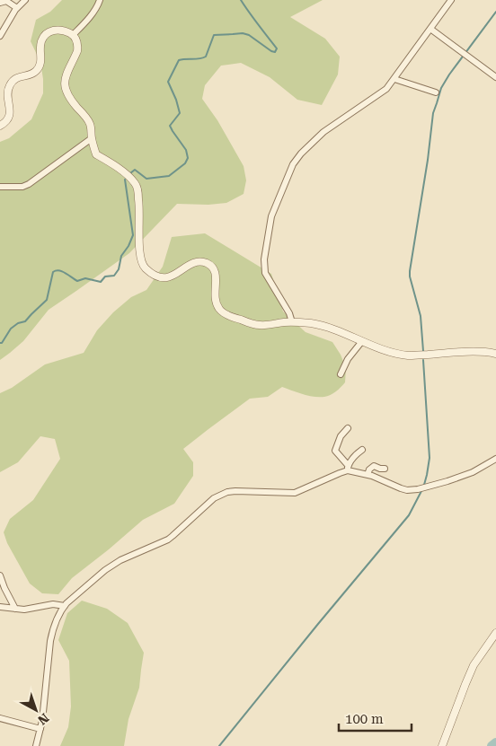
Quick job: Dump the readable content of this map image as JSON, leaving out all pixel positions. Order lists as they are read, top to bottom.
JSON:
{
  "scale_bar": "100 m",
  "north": "bottom right"
}
